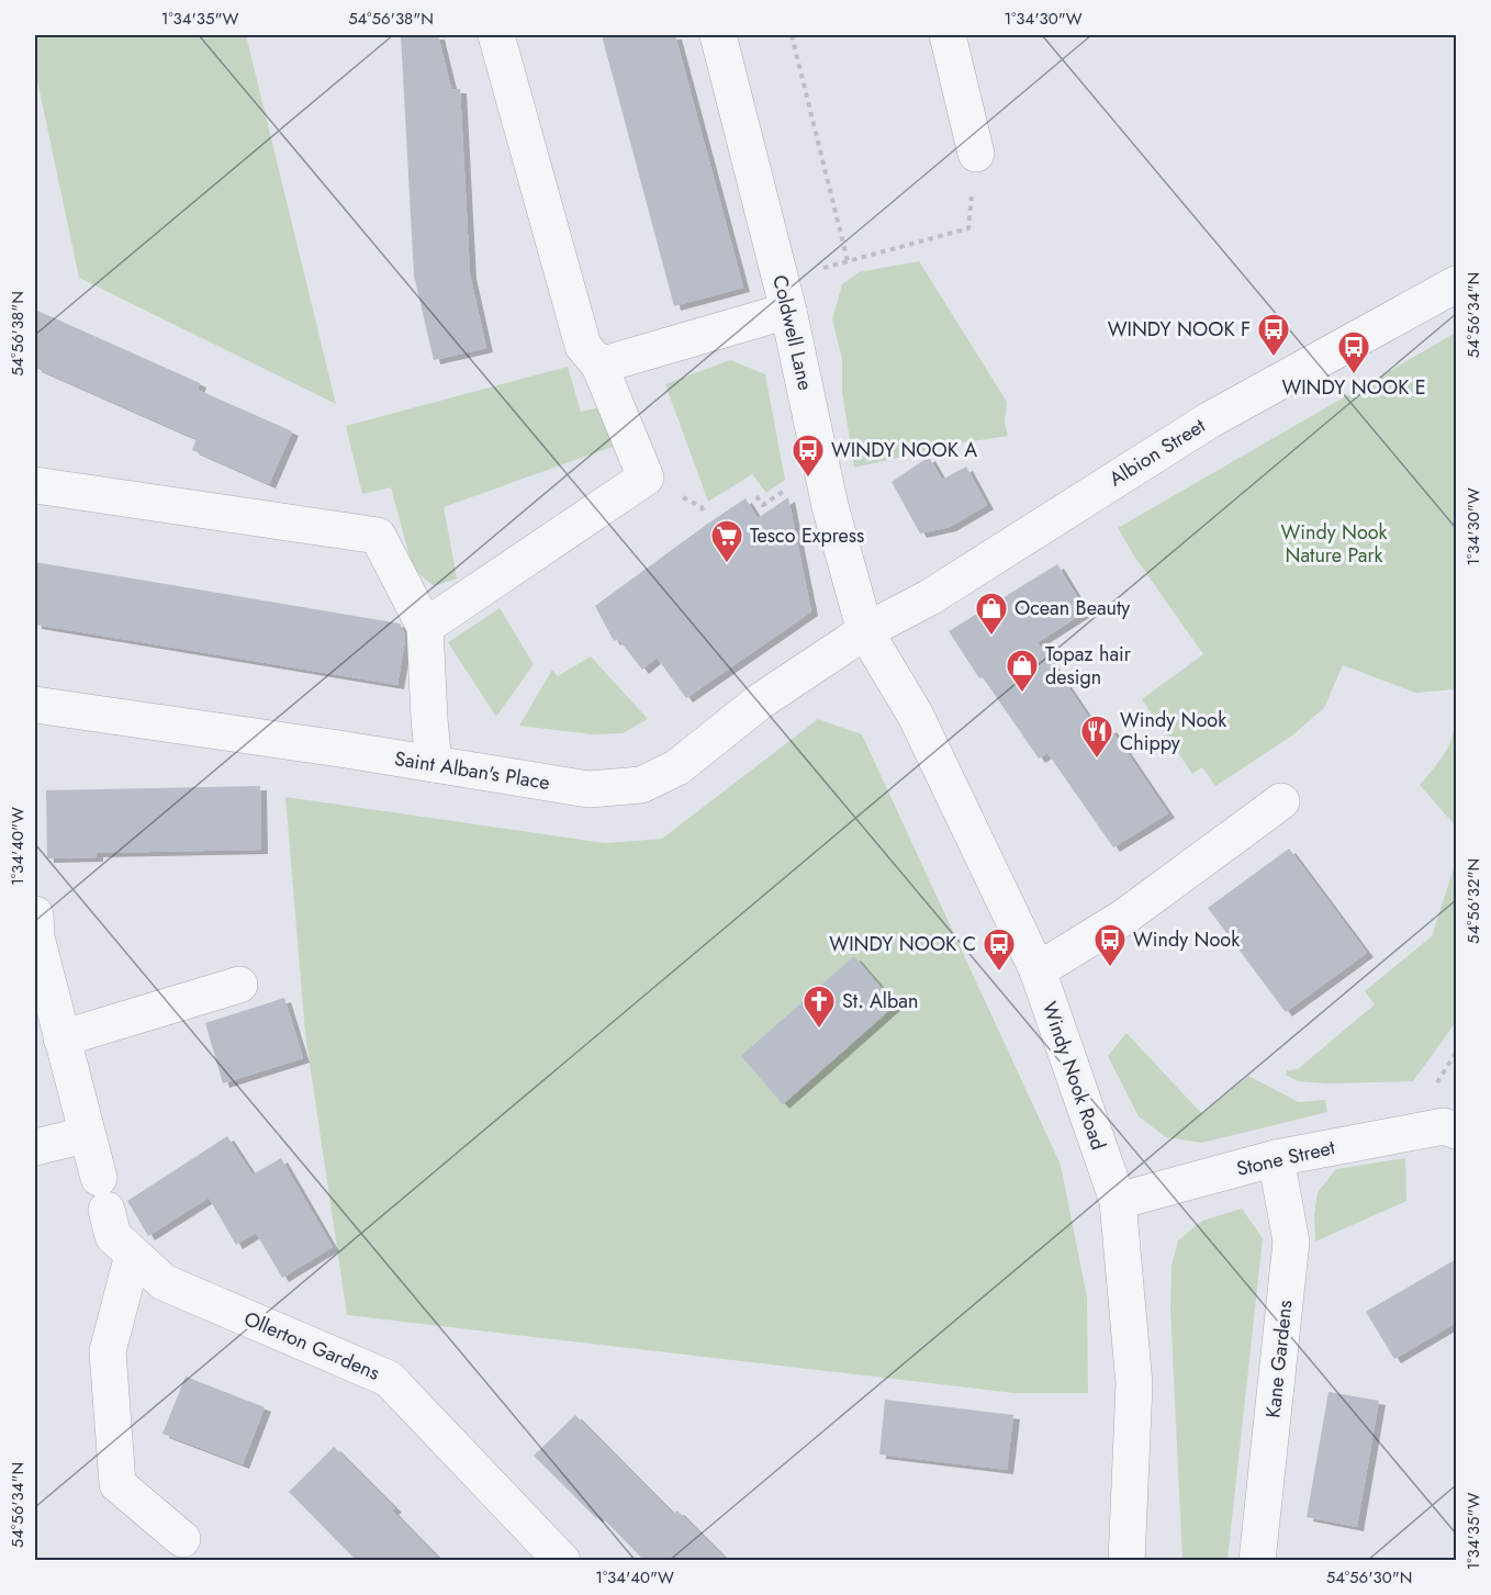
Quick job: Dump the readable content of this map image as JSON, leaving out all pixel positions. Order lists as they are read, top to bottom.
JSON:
{
  "streets": {
    "street": [
      "Coldwell Lane",
      "Albion Street",
      "Saint Alban's Place",
      "Windy Nook Road",
      "Stone Street",
      "Ollerton Gardens",
      "Kane Gardens"
    ]
  },
  "crossings": [
    ["Coldwell Lane", "Albion Street"],
    ["Coldwell Lane", "Saint Alban's Place"],
    ["Coldwell Lane", "Windy Nook Road"],
    ["Albion Street", "Saint Alban's Place"],
    ["Albion Street", "Windy Nook Road"],
    ["Saint Alban's Place", "Windy Nook Road"],
    ["Windy Nook Road", "Stone Street"],
    ["Stone Street", "Kane Gardens"]
  ],
  "parks": ["Windy Nook Nature Park"],
  "places": {
    "bus stop": [
      "WINDY NOOK F",
      "WINDY NOOK E",
      "WINDY NOOK A",
      "Windy Nook",
      "WINDY NOOK C"
    ],
    "supermarket": ["Tesco Express"],
    "shop": ["Ocean Beauty", "Topaz hair design"],
    "restaurant": ["Windy Nook Chippy"],
    "church": ["St. Alban"]
  },
  "coordinates": [
    "1°34'35\"W",
    "54°56'38\"N",
    "1°34'30\"W",
    "54°56'34\"N",
    "1°34'40\"W",
    "54°56'32\"N",
    "54°56'30\"N"
  ]
}
